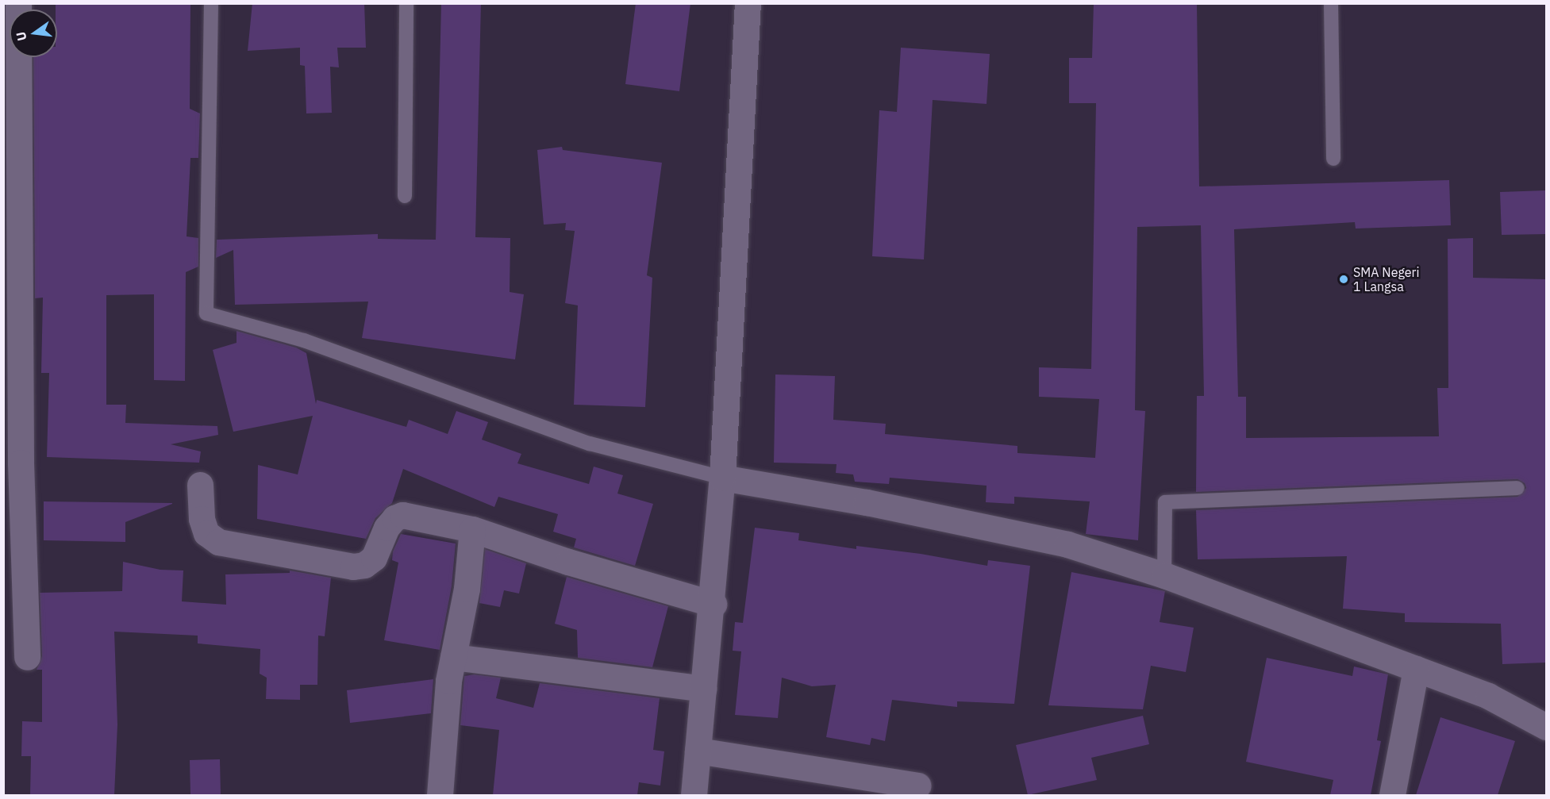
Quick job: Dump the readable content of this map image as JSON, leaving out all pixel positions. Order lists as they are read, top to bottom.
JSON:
{
  "places": ["SMA Negeri 1 Langsa"],
  "north": "left"
}
